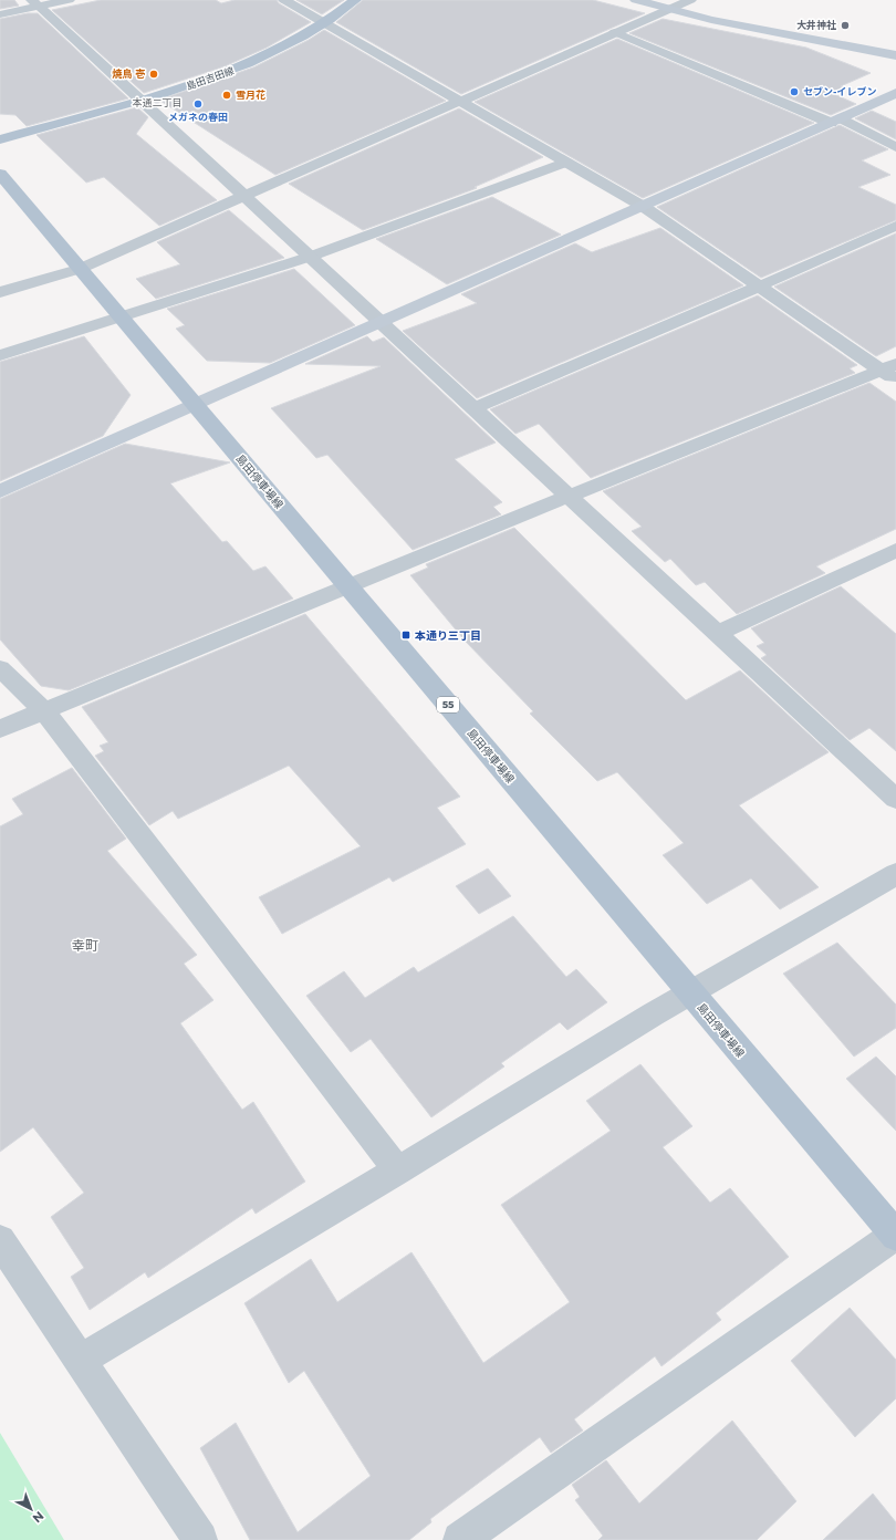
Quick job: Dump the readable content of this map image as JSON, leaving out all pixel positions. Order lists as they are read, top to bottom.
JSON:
{
  "streets": {
    "main road": ["島田吉田線", "島田停車場線", "55"]
  },
  "districts": ["本通二丁目", "幸町"],
  "places": {
    "other": [
      "大井神社",
      "焼鳥 壱",
      "セブン-イレブン",
      "雪月花",
      "メガネの春田"
    ],
    "transit": ["本通り三丁目"]
  },
  "north": "bottom right"
}
